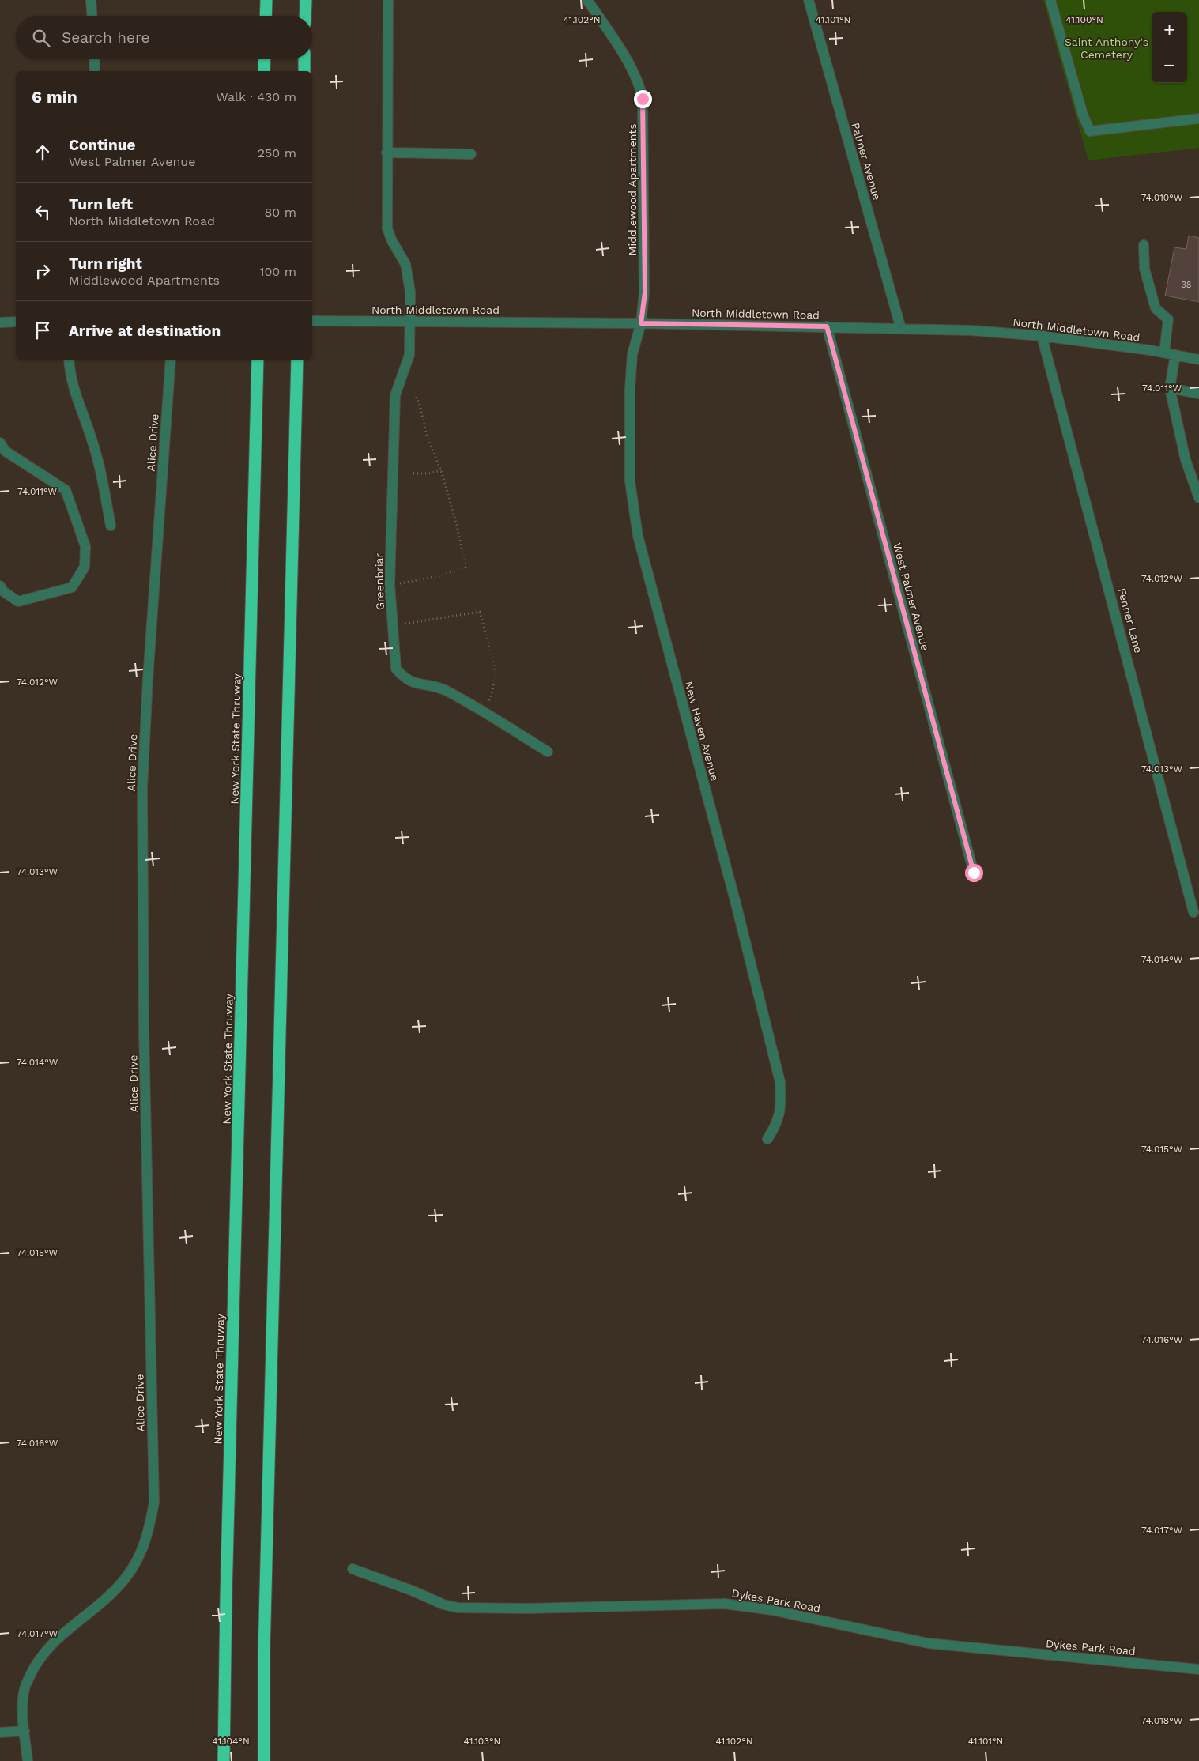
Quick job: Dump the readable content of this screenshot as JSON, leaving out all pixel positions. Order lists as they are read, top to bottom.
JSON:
{
  "streets": {
    "highway": ["New York State Thruway"],
    "street": [
      "Palmer Avenue",
      "Middlewood Apartments",
      "North Middletown Road",
      "Alice Drive",
      "Greenbriar",
      "West Palmer Avenue",
      "Fenner Lane",
      "New Haven Avenue",
      "Dykes Park Road"
    ]
  },
  "crossings": [
    ["Palmer Avenue", "North Middletown Road"],
    ["Middlewood Apartments", "North Middletown Road"],
    ["Middlewood Apartments", "New Haven Avenue"],
    ["North Middletown Road", "Greenbriar"],
    ["North Middletown Road", "West Palmer Avenue"],
    ["North Middletown Road", "Fenner Lane"],
    ["North Middletown Road", "New Haven Avenue"]
  ],
  "parks": ["Saint Anthony's Cemetery"],
  "house_numbers": ["38"],
  "page": {
    "map_buttons": ["+", "−"],
    "search": "Search here",
    "heading": ["6 min", "Walk · 430 m"],
    "list": [
      ["Continue", "West Palmer Avenue", "250 m"],
      ["Turn left", "North Middletown Road", "80 m"],
      ["Turn right", "Middlewood Apartments", "100 m"],
      "Arrive at destination"
    ]
  },
  "coordinates": [
    "41.100°N",
    "41.102°N",
    "41.101°N",
    "74.010°W",
    "74.011°W",
    "74.012°W",
    "74.013°W",
    "74.014°W",
    "74.015°W",
    "74.016°W",
    "74.017°W",
    "74.018°W",
    "41.104°N",
    "41.103°N"
  ]
}
